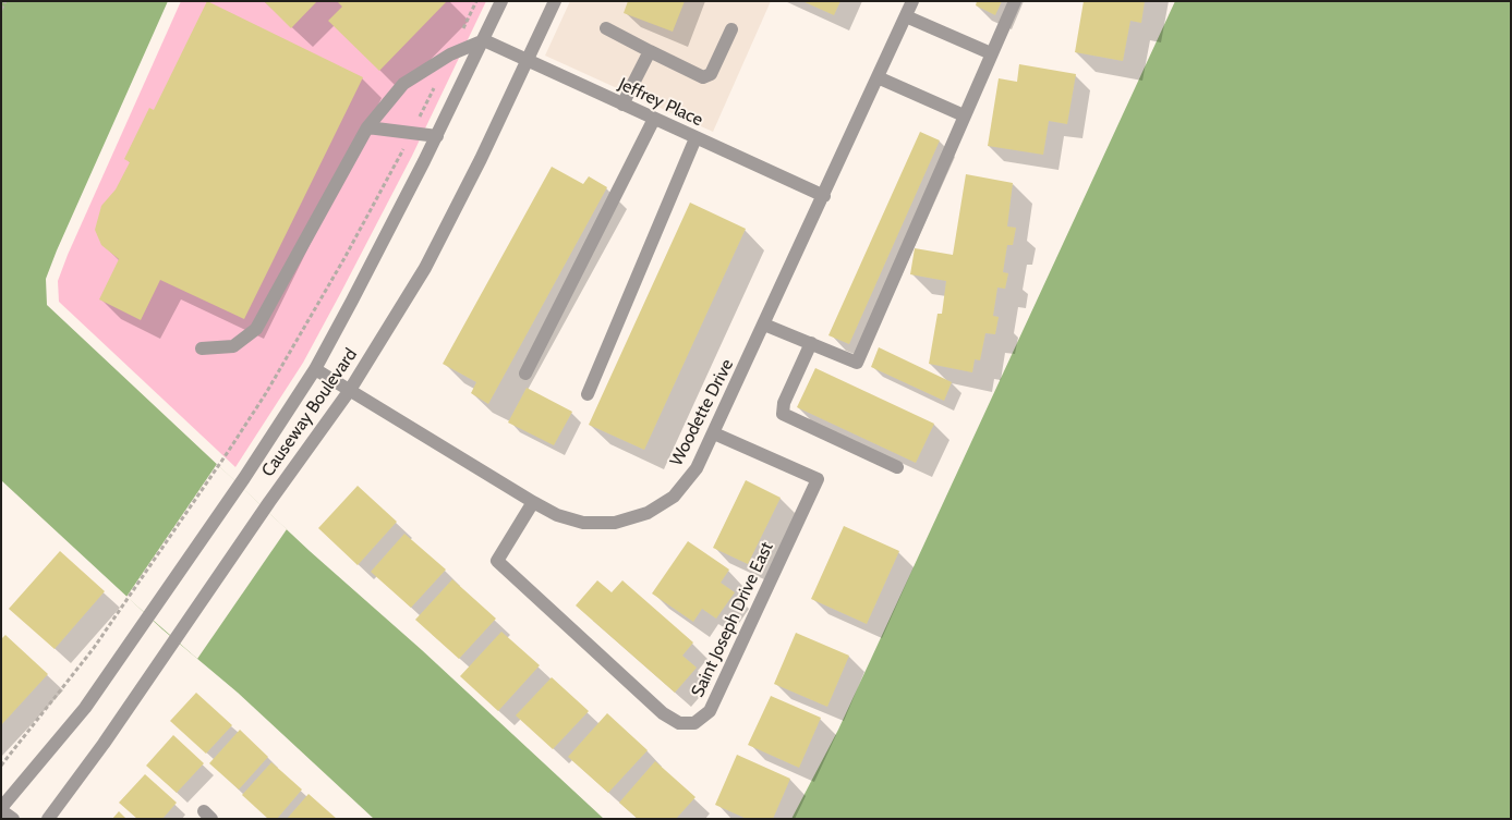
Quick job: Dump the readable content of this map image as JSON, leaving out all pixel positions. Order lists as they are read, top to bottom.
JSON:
{
  "streets": {
    "street": [
      "Jeffrey Place",
      "Causeway Boulevard",
      "Woodette Drive",
      "Saint Joseph Drive East"
    ]
  },
  "crossings": [
    ["Jeffrey Place", "Causeway Boulevard"],
    ["Jeffrey Place", "Woodette Drive"],
    ["Causeway Boulevard", "Woodette Drive"],
    ["Woodette Drive", "Saint Joseph Drive East"]
  ]
}
